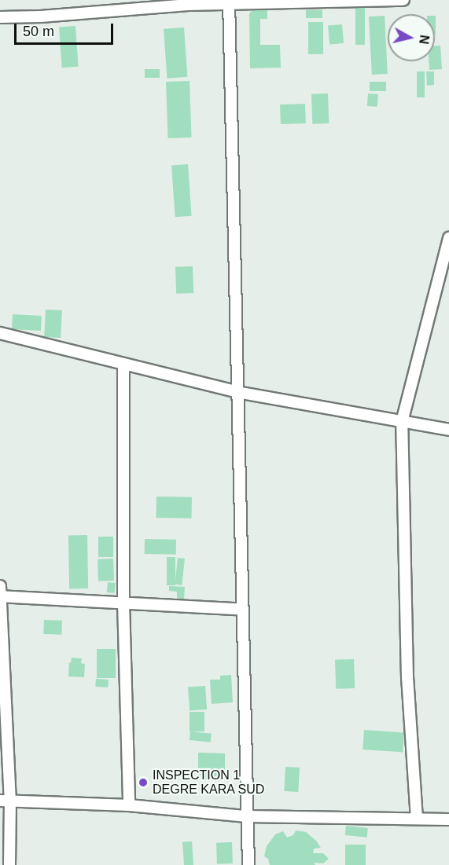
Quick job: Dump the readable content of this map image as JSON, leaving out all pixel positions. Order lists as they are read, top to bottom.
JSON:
{
  "places": ["INSPECTION 1 DEGRE KARA SUD"],
  "scale_bar": "50 m",
  "north": "right"
}
